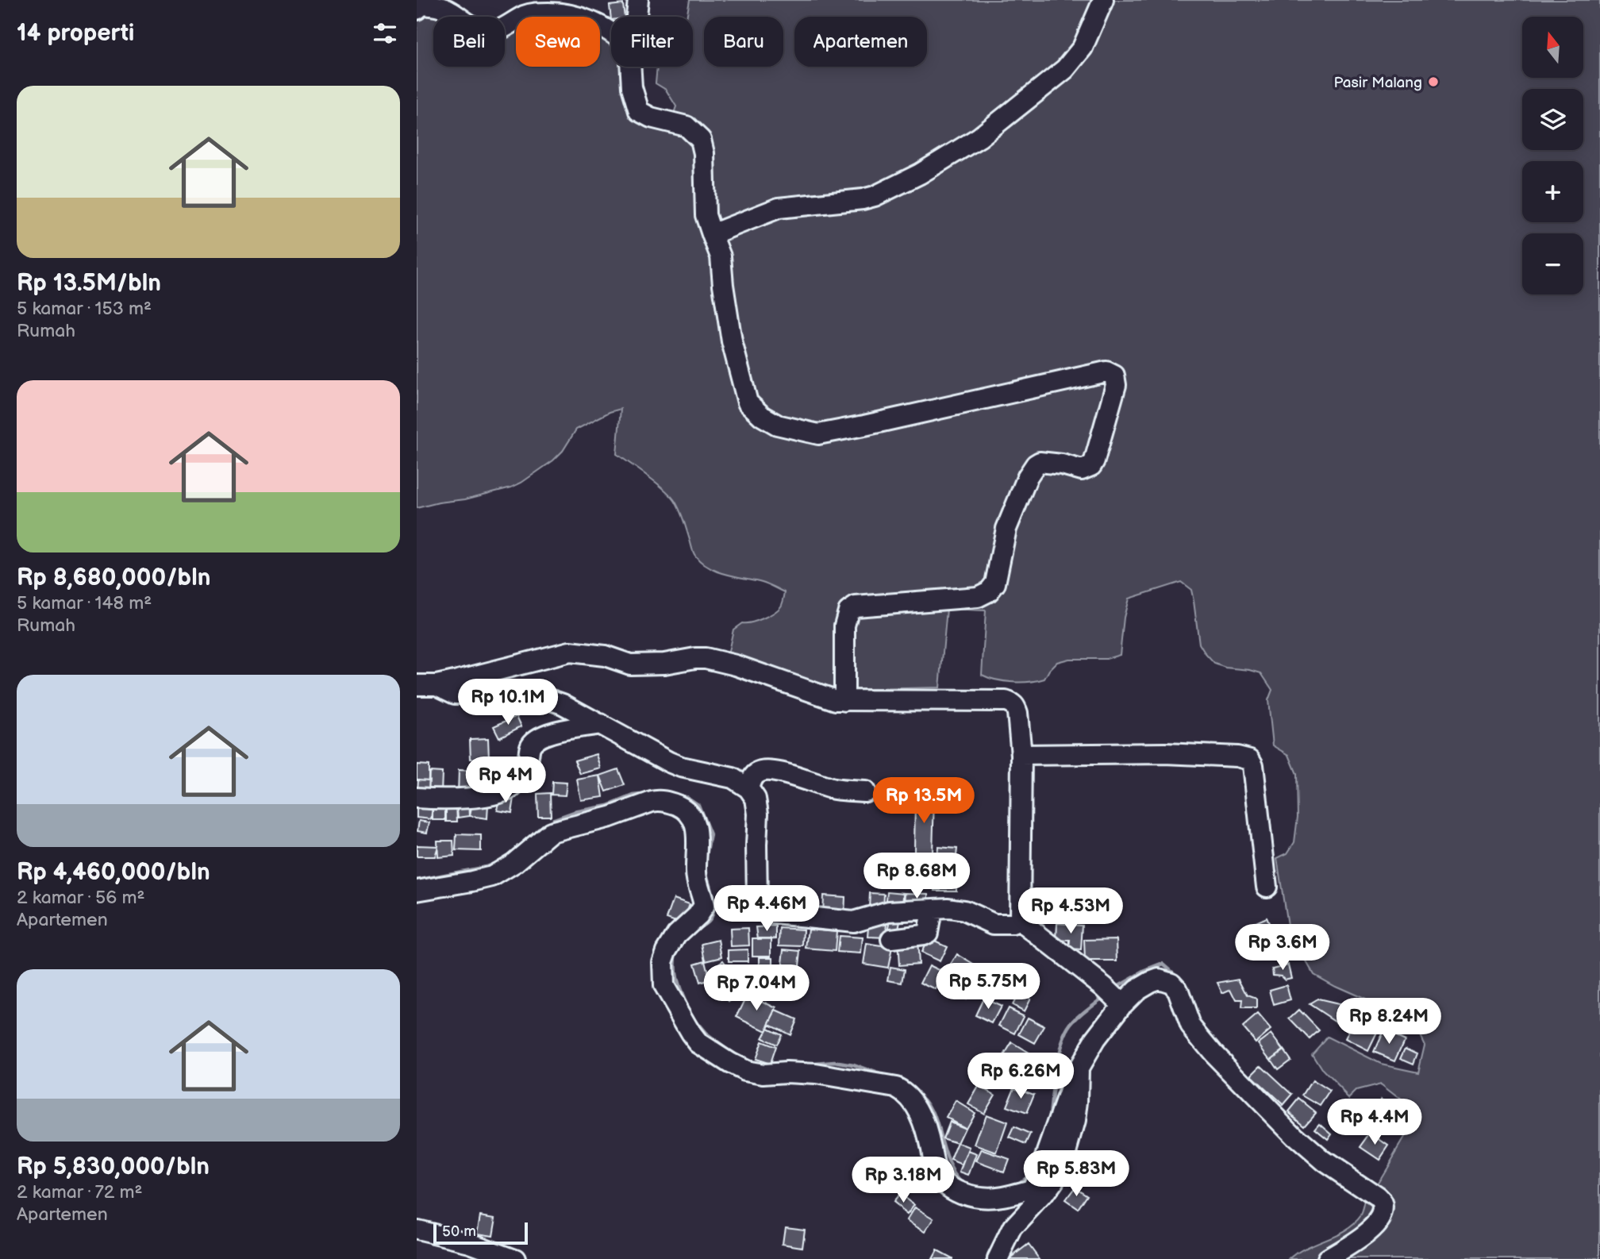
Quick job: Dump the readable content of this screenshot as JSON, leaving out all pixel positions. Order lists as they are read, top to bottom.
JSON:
{
  "places": ["Pasir Malang"],
  "scale_bar": "50 m",
  "north": "top",
  "page": {
    "heading": "14 properti",
    "map_buttons": ["+", "−"],
    "chip": [
      "Beli",
      "Sewa",
      "Filter",
      "Baru",
      "Apartemen"
    ],
    "list": [
      {
        "name": "Rp 13.5M/bln",
        "note": "5 kamar · 153 m² · Rumah"
      },
      {
        "name": "Rp 8,680,000/bln",
        "note": "5 kamar · 148 m² · Rumah"
      },
      {
        "name": "Rp 4,460,000/bln",
        "note": "2 kamar · 56 m² · Apartemen"
      },
      {
        "name": "Rp 5,830,000/bln",
        "note": "2 kamar · 72 m² · Apartemen"
      }
    ],
    "price": [
      "Rp 10.1M",
      "Rp 4M",
      "Rp 13.5M",
      "Rp 8.68M",
      "Rp 4.46M",
      "Rp 4.53M",
      "Rp 3.6M",
      "Rp 5.75M",
      "Rp 7.04M",
      "Rp 8.24M",
      "Rp 6.26M",
      "Rp 4.4M",
      "Rp 5.83M",
      "Rp 3.18M"
    ],
    "scale": "50 m"
  }
}
